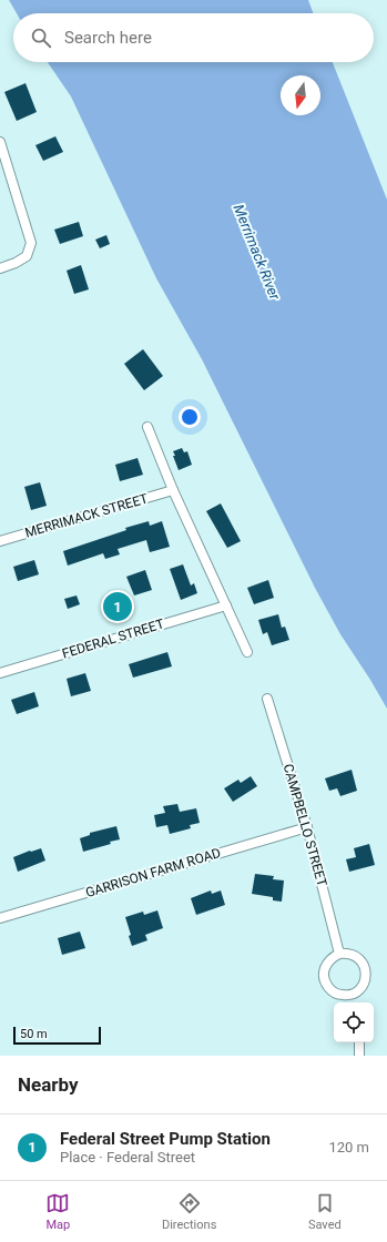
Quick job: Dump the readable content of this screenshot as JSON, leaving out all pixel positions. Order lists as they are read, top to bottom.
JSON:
{
  "streets": {
    "street": [
      "MERRIMACK STREET",
      "FEDERAL STREET",
      "CAMPBELLO STREET",
      "GARRISON FARM ROAD"
    ]
  },
  "crossings": [
    ["CAMPBELLO STREET", "GARRISON FARM ROAD"]
  ],
  "water": ["Merrimack River"],
  "scale_bar": "50 m",
  "north": "bottom",
  "page": {
    "search": "Search here",
    "pins": "1",
    "scale": "50 m",
    "heading": "Nearby",
    "list": [
      {
        "mark": "1",
        "name": "Federal Street Pump Station",
        "note": "Place · Federal Street",
        "value": "120 m"
      }
    ],
    "nav": ["Map", "Directions", "Saved"]
  }
}
